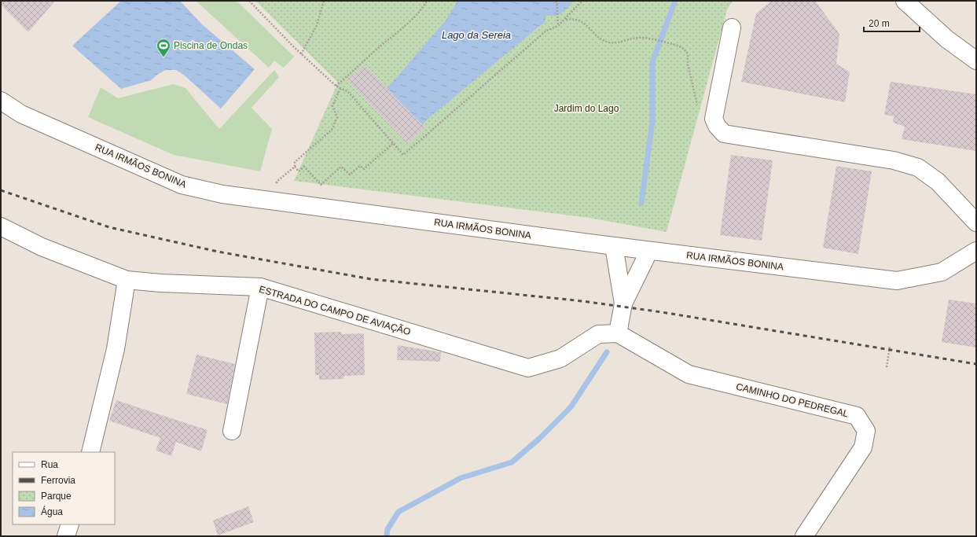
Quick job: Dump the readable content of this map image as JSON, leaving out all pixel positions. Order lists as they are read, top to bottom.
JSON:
{
  "streets": {
    "street": ["RUA IRMÃOS BONINA", "ESTRADA DO CAMPO DE AVIAÇÃO", "CAMINHO DO PEDREGAL"]
  },
  "crossings": [
    ["ESTRADA DO CAMPO DE AVIAÇÃO", "CAMINHO DO PEDREGAL"]
  ],
  "water": ["Lago da Sereia"],
  "parks": ["Jardim do Lago"],
  "places": {
    "sports": ["Piscina de Ondas"]
  },
  "legend": [
    "Rua",
    "Ferrovia",
    "Parque",
    "Água"
  ],
  "scale_bar": "20 m"
}
